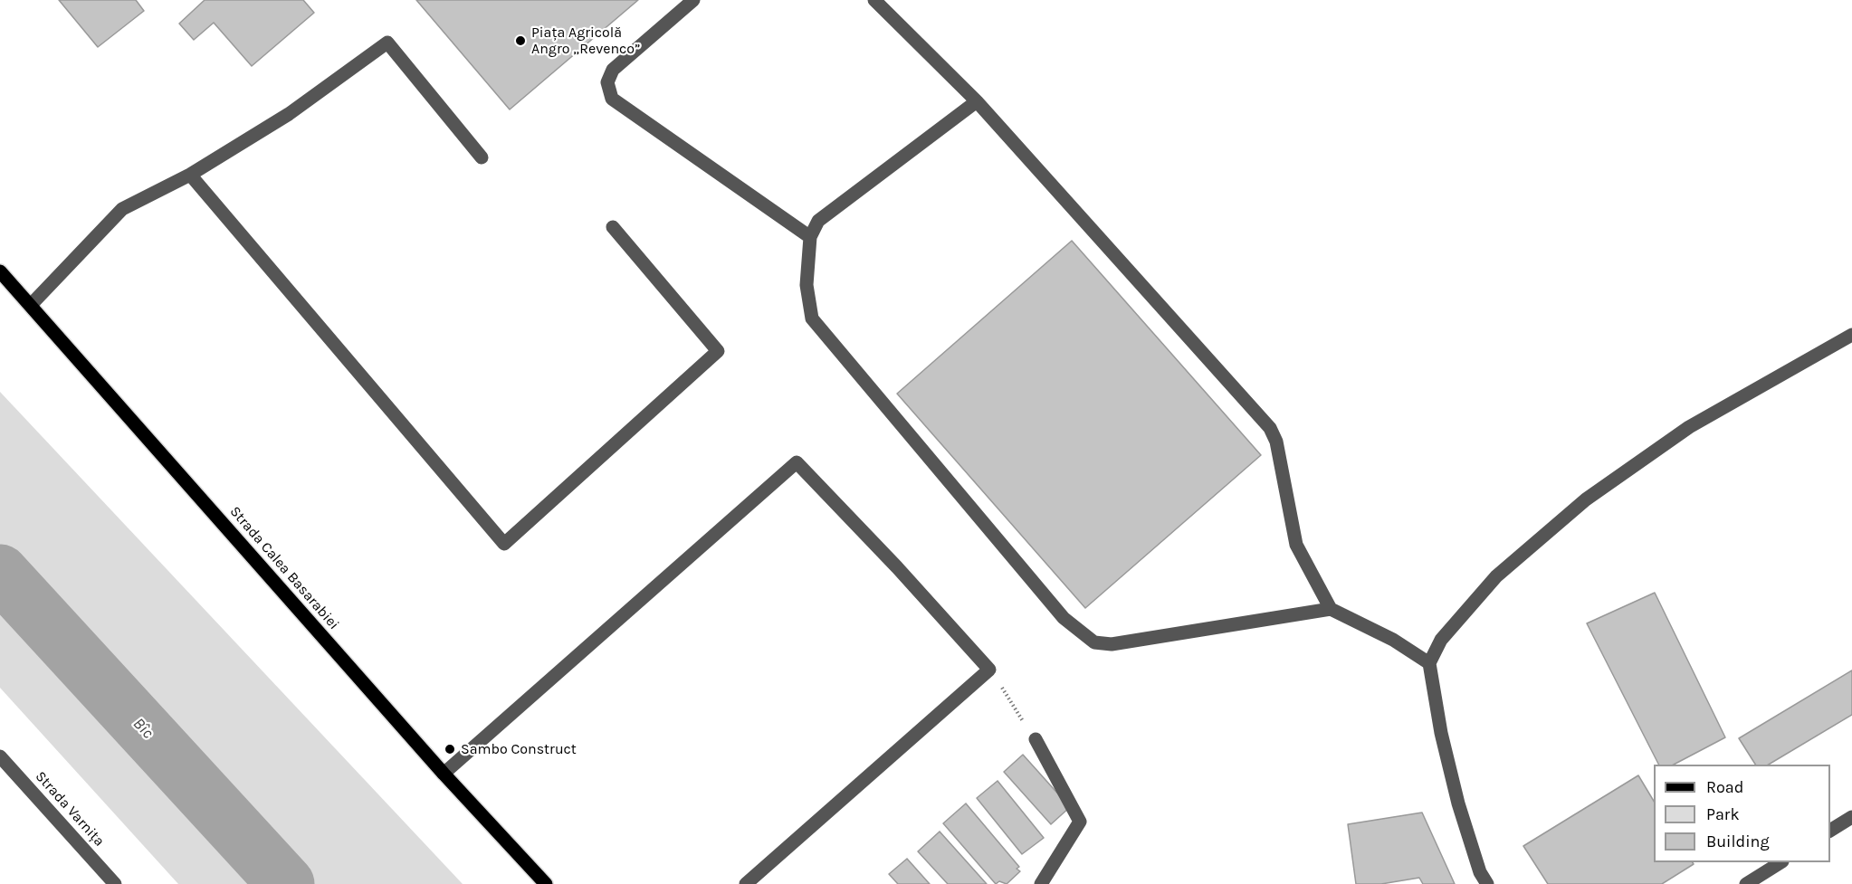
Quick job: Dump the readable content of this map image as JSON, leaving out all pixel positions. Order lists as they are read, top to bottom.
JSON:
{
  "streets": {
    "main road": ["Strada Calea Basarabiei"],
    "street": ["Strada Varnița"]
  },
  "water": ["Bîc"],
  "places": ["Piața Agricolă Angro „Revenco”", "Sambo Construct"],
  "legend": ["Road", "Park", "Building"]
}
